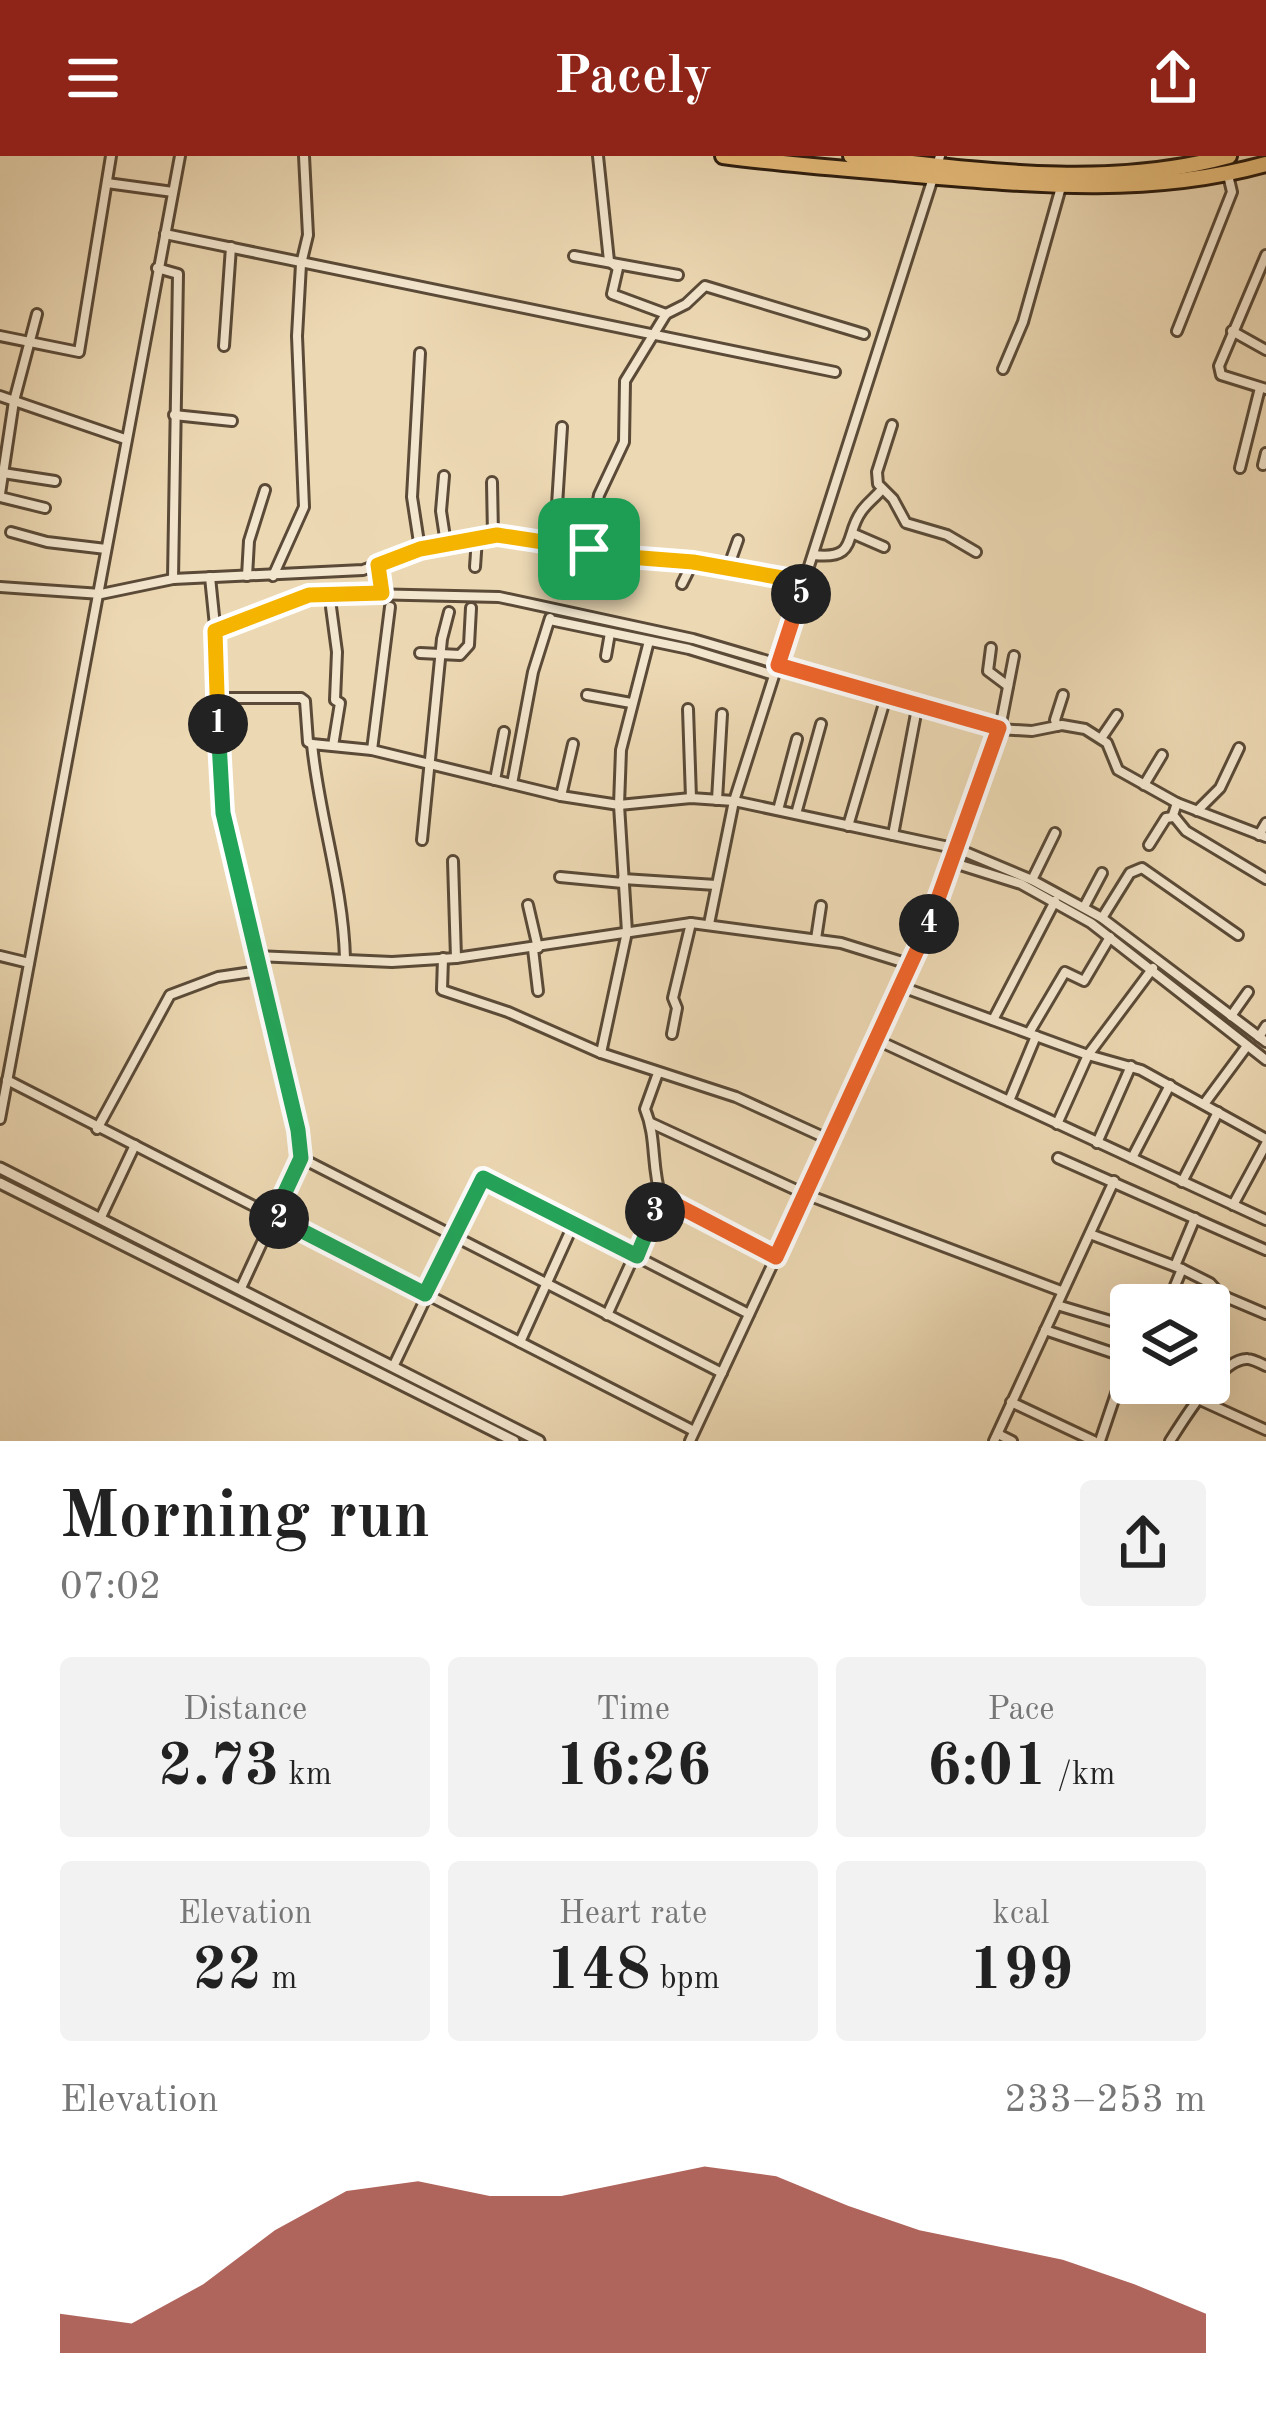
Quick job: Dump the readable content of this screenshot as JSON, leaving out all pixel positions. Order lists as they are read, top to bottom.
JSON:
{
  "page": {
    "header": "Pacely",
    "pins": [
      "5",
      "1",
      "4",
      "3",
      "2"
    ],
    "heading": ["Morning run", "07:02"],
    "stats": [
      ["Distance", "2.73 km"],
      ["Time", "16:26"],
      ["Pace", "6:01 /km"],
      ["Elevation", "22 m"],
      ["Heart rate", "148 bpm"],
      ["kcal", "199"]
    ],
    "chart": ["Elevation", "233–253 m"]
  }
}
